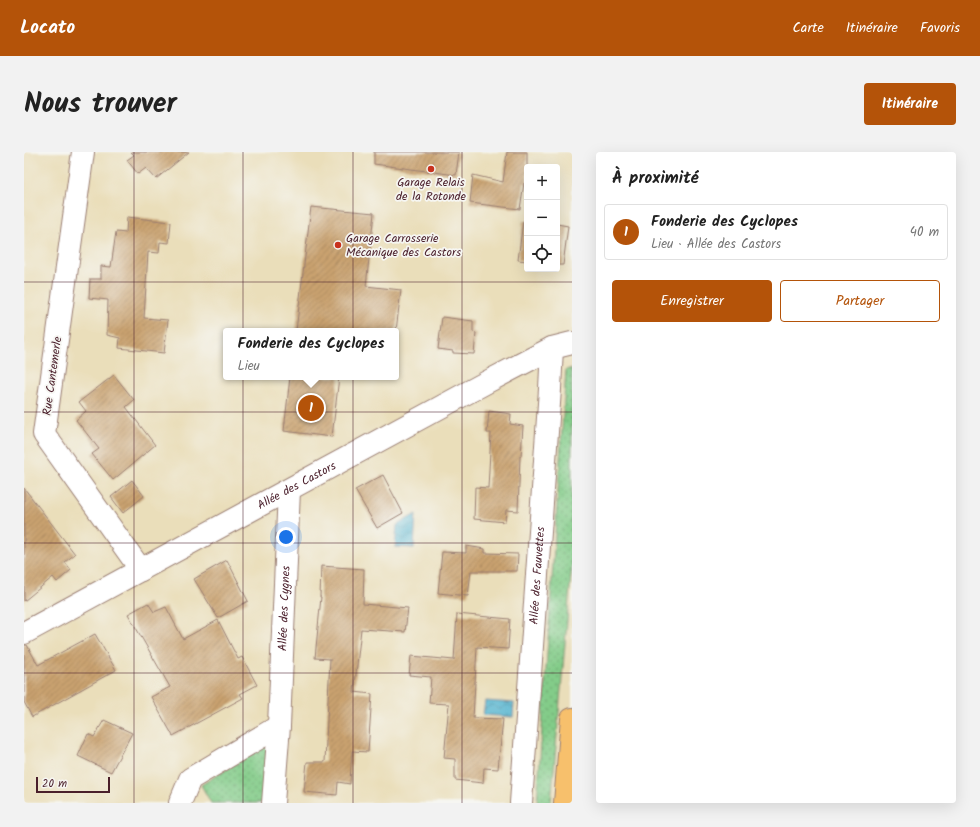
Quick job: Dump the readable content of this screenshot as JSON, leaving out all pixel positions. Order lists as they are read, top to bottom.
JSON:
{
  "streets": {
    "street": [
      "Rue Cantemerle",
      "Allée des Castors",
      "Allée des Fauvettes",
      "Allée des Cygnes"
    ]
  },
  "crossings": [
    ["Rue Cantemerle", "Allée des Castors"],
    ["Allée des Castors", "Allée des Fauvettes"],
    ["Allée des Castors", "Allée des Cygnes"]
  ],
  "places": ["Garage Relais de la Rotonde", "Garage Carrosserie Mécanique des Castors"],
  "scale_bar": "20 m",
  "page": {
    "header": "Locato",
    "nav": ["Carte", "Itinéraire", "Favoris"],
    "title": "Nous trouver",
    "buttons": [
      "Itinéraire",
      ["Enregistrer", "Partager"]
    ],
    "heading": "À proximité",
    "map_buttons": ["+", "−"],
    "list": [
      {
        "mark": "1",
        "name": "Fonderie des Cyclopes",
        "note": "Lieu · Allée des Castors",
        "value": "40 m"
      }
    ],
    "popup": ["Fonderie des Cyclopes", "Lieu"],
    "pins": "1",
    "scale": "20 m"
  }
}
